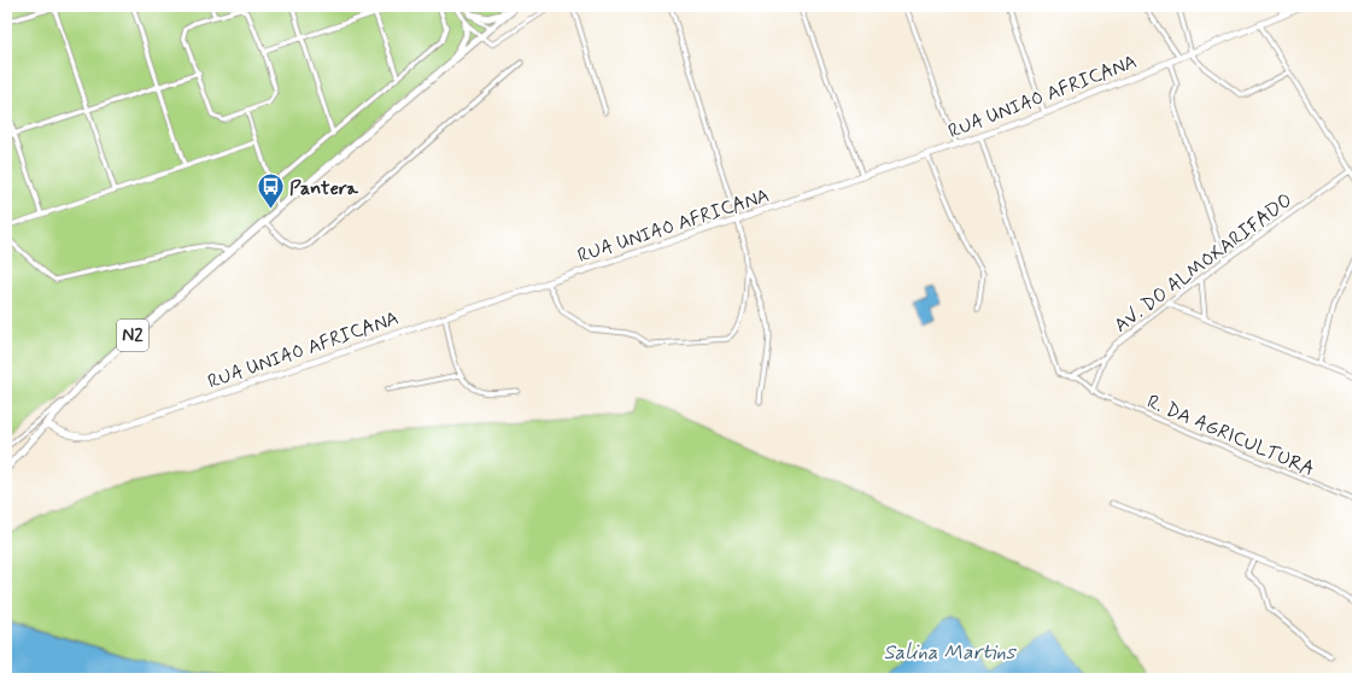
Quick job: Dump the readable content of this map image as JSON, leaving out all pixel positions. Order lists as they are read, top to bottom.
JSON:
{
  "streets": {
    "main road": ["RUA UNIAO AFRICANA", "N2"],
    "street": ["AV. DO ALMOXARIFADO", "R. DA AGRICULTURA"]
  },
  "crossings": [
    ["RUA UNIAO AFRICANA", "N2"],
    ["RUA UNIAO AFRICANA", "R. DA AGRICULTURA"],
    ["AV. DO ALMOXARIFADO", "R. DA AGRICULTURA"]
  ],
  "water": ["Salina Martins"],
  "places": {
    "bus stop": ["Pantera"]
  }
}
